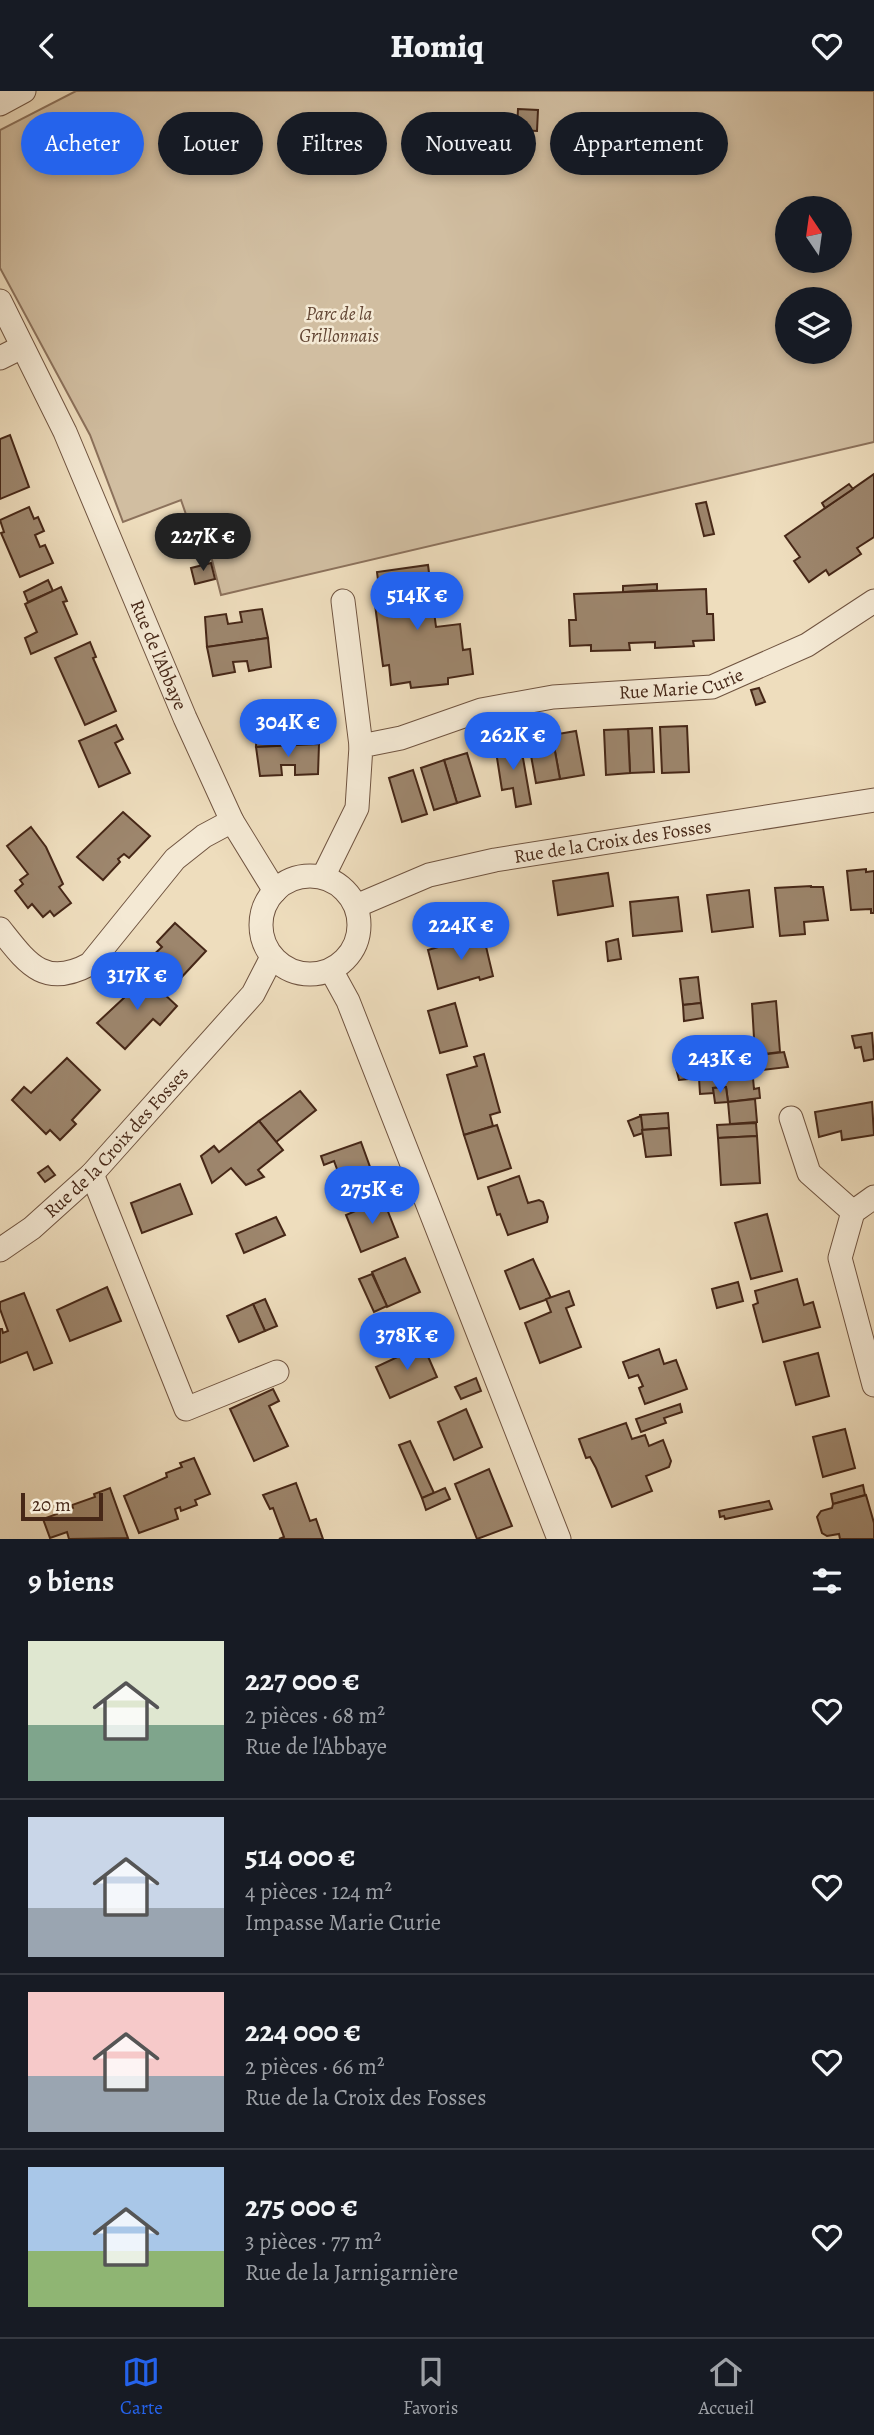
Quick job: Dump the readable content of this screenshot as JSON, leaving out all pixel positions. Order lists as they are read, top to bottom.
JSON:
{
  "streets": {
    "street": ["Rue de l'Abbaye", "Rue Marie Curie", "Rue de la Croix des Fosses"]
  },
  "crossings": [
    ["Rue de l'Abbaye", "Rue de la Croix des Fosses"]
  ],
  "parks": ["Parc de la Grillonnais"],
  "scale_bar": "20 m",
  "north": "top",
  "page": {
    "header": "Homiq",
    "chip": [
      "Acheter",
      "Louer",
      "Filtres",
      "Nouveau",
      "Appartement"
    ],
    "price": [
      "227K €",
      "514K €",
      "304K €",
      "262K €",
      "224K €",
      "317K €",
      "243K €",
      "275K €",
      "378K €"
    ],
    "scale": "20 m",
    "heading": "9 biens",
    "list": [
      {
        "name": "227 000 €",
        "note": "2 pièces · 68 m² · Rue de l'Abbaye"
      },
      {
        "name": "514 000 €",
        "note": "4 pièces · 124 m² · Impasse Marie Curie"
      },
      {
        "name": "224 000 €",
        "note": "2 pièces · 66 m² · Rue de la Croix des Fosses"
      },
      {
        "name": "275 000 €",
        "note": "3 pièces · 77 m² · Rue de la Jarnigarnière"
      }
    ],
    "tabs": ["Carte", "Favoris", "Accueil"]
  }
}
